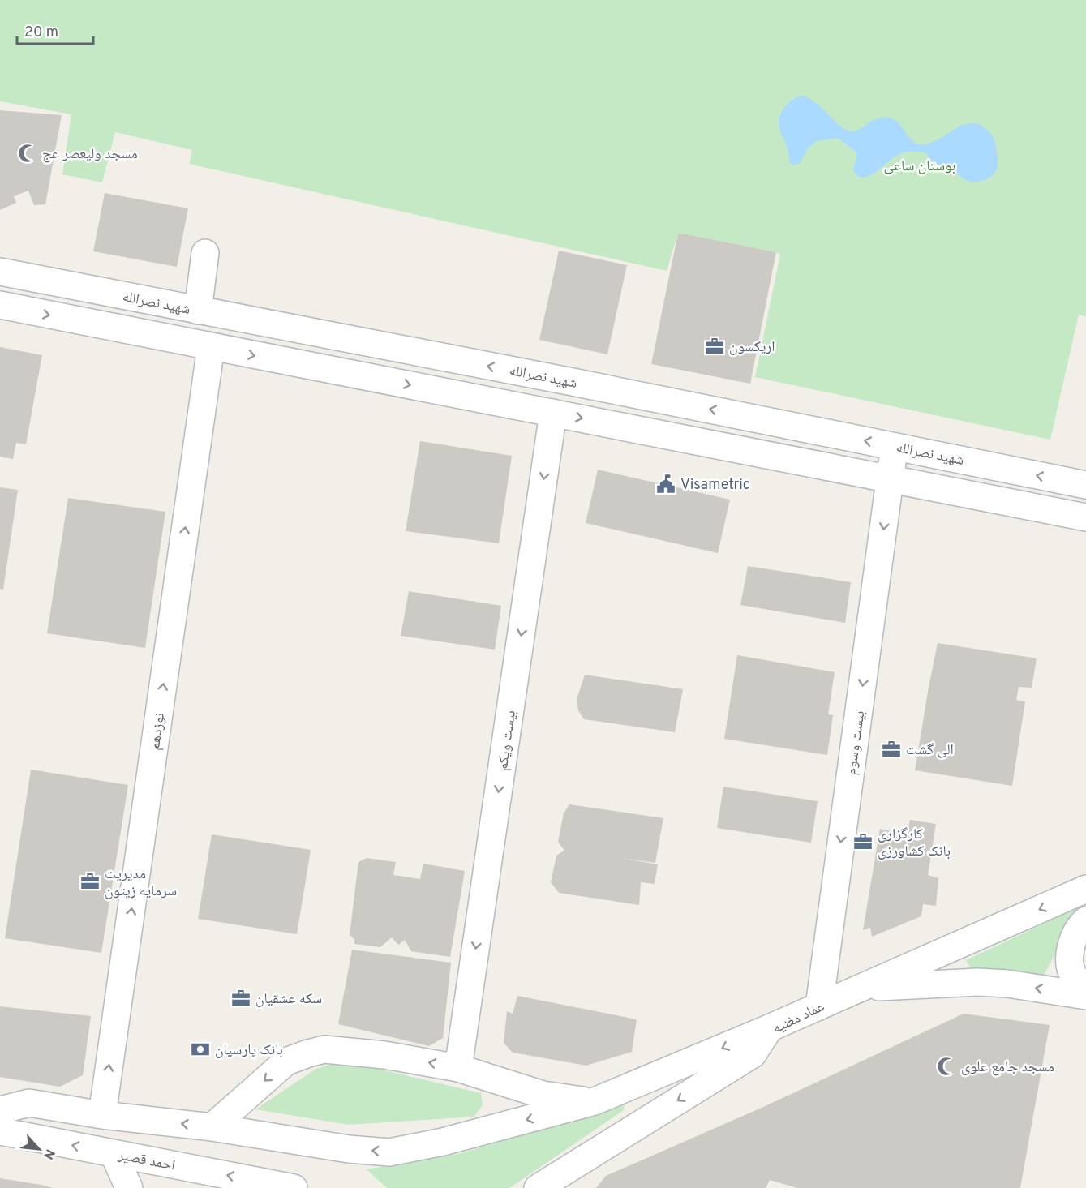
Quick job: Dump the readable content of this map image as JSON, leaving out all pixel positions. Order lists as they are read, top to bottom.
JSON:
{
  "streets": {
    "main road": [
      "شهید نصرالله",
      "نوزدهم",
      "بیست ویکم",
      "بیست وسوم",
      "عماد مغنیه",
      "احمد قصیر"
    ]
  },
  "crossings": [
    ["شهید نصرالله", "بیست وسوم"],
    ["بیست وسوم", "عماد مغنیه"]
  ],
  "one_way": ["نوزدهم", "بیست ویکم", "بیست وسوم"],
  "parks": ["بوستان ساعی"],
  "places": {
    "mosque": ["مسجد ولیعصر عج", "مسجد جامع علوی"],
    "office": [
      "اریکسون",
      "الی گشت",
      "کارگزاری بانک کشاورزی",
      "مدیریت سرمایه زیتون",
      "سکه عشقیان"
    ],
    "public building": ["Visametric"],
    "bank": ["بانک پارسیان"]
  },
  "scale_bar": "20 m",
  "north": "bottom right"
}
